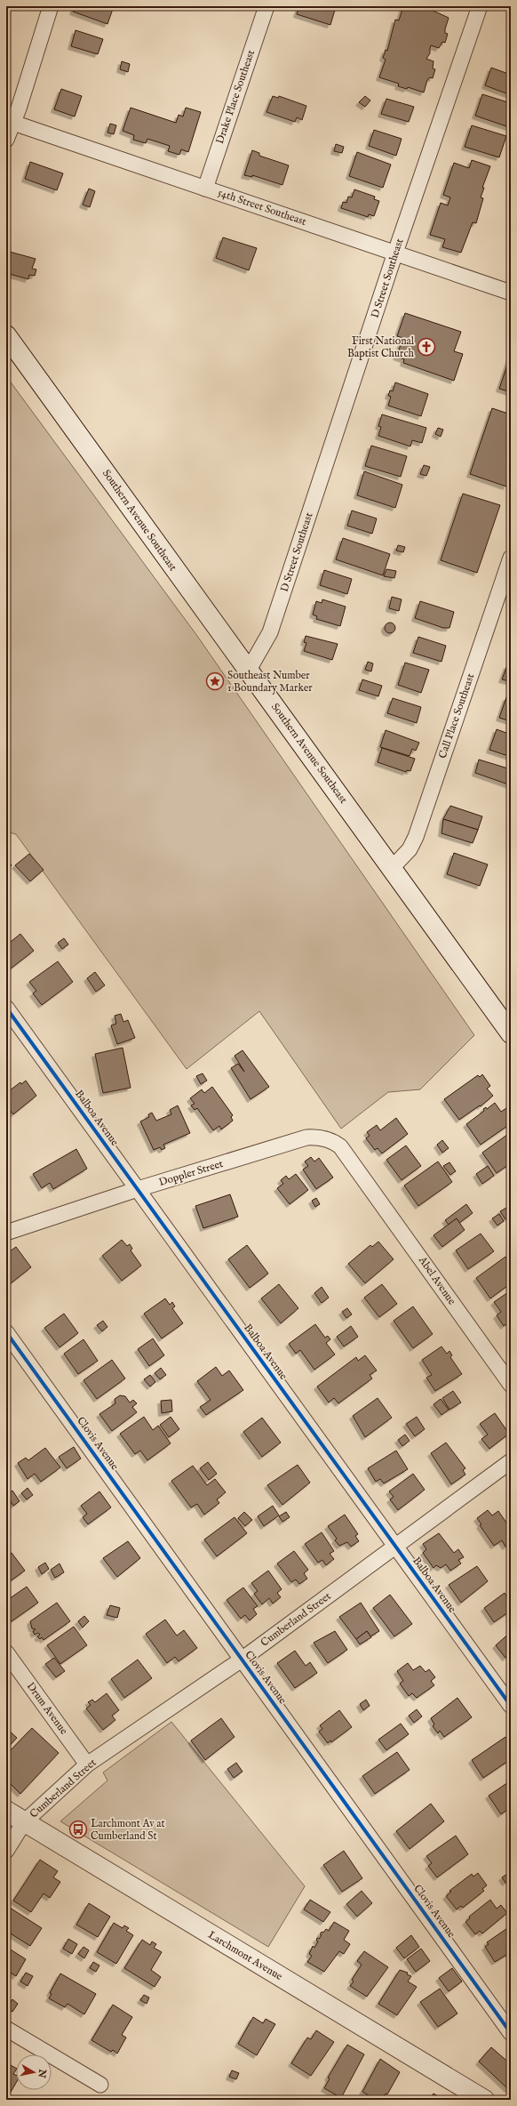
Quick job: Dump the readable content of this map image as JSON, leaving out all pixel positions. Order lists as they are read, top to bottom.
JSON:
{
  "streets": {
    "main road": ["Southern Avenue Southeast", "Larchmont Avenue"],
    "street": [
      "Drake Place Southeast",
      "54th Street Southeast",
      "D Street Southeast",
      "Call Place Southeast",
      "Balboa Avenue",
      "Doppler Street",
      "Abel Avenue",
      "Clovis Avenue",
      "Cumberland Street",
      "Drum Avenue"
    ]
  },
  "crossings": [
    ["Drake Place Southeast", "54th Street Southeast"],
    ["54th Street Southeast", "D Street Southeast"],
    ["D Street Southeast", "Southern Avenue Southeast"],
    ["Southern Avenue Southeast", "Call Place Southeast"],
    ["Balboa Avenue", "Doppler Street"],
    ["Balboa Avenue", "Cumberland Street"],
    ["Doppler Street", "Abel Avenue"],
    ["Clovis Avenue", "Cumberland Street"],
    ["Cumberland Street", "Drum Avenue"],
    ["Cumberland Street", "Larchmont Avenue"]
  ],
  "places": {
    "church": ["First National Baptist Church"],
    "place": ["Southeast Number 1 Boundary Marker"],
    "bus stop": ["Larchmont Av at Cumberland St"]
  },
  "north": "right"
}
